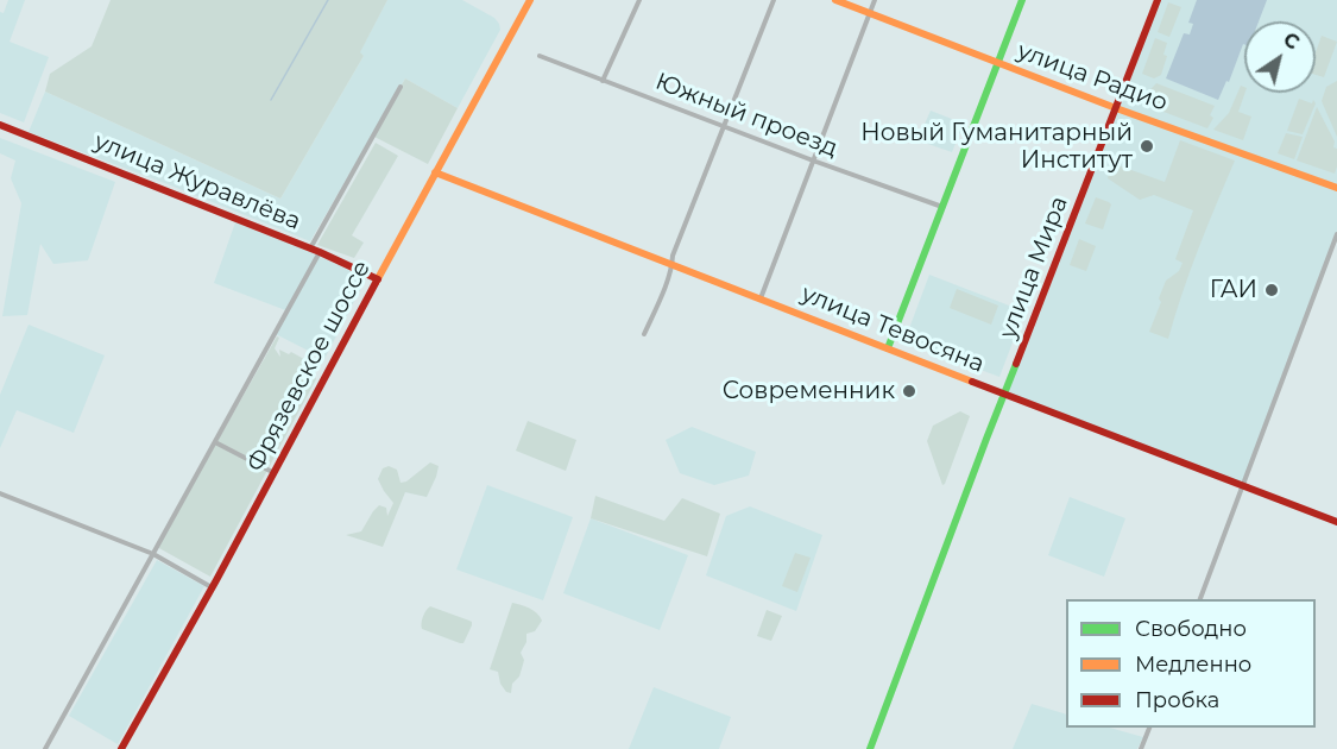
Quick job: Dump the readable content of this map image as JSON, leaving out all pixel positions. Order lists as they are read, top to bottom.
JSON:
{
  "streets": {
    "main road": [
      "улица Радио",
      "улица Журавлёва",
      "улица Мира",
      "улица Тевосяна",
      "Фрязевское шоссе"
    ],
    "street": ["Южный проезд"]
  },
  "crossings": [
    ["улица Радио", "улица Мира"],
    ["улица Журавлёва", "Фрязевское шоссе"],
    ["улица Мира", "улица Тевосяна"],
    ["улица Тевосяна", "Фрязевское шоссе"]
  ],
  "places": ["Новый Гуманитарный Институт", "ГАИ", "Современник"],
  "legend": ["Свободно", "Медленно", "Пробка"],
  "north": "top right"
}
